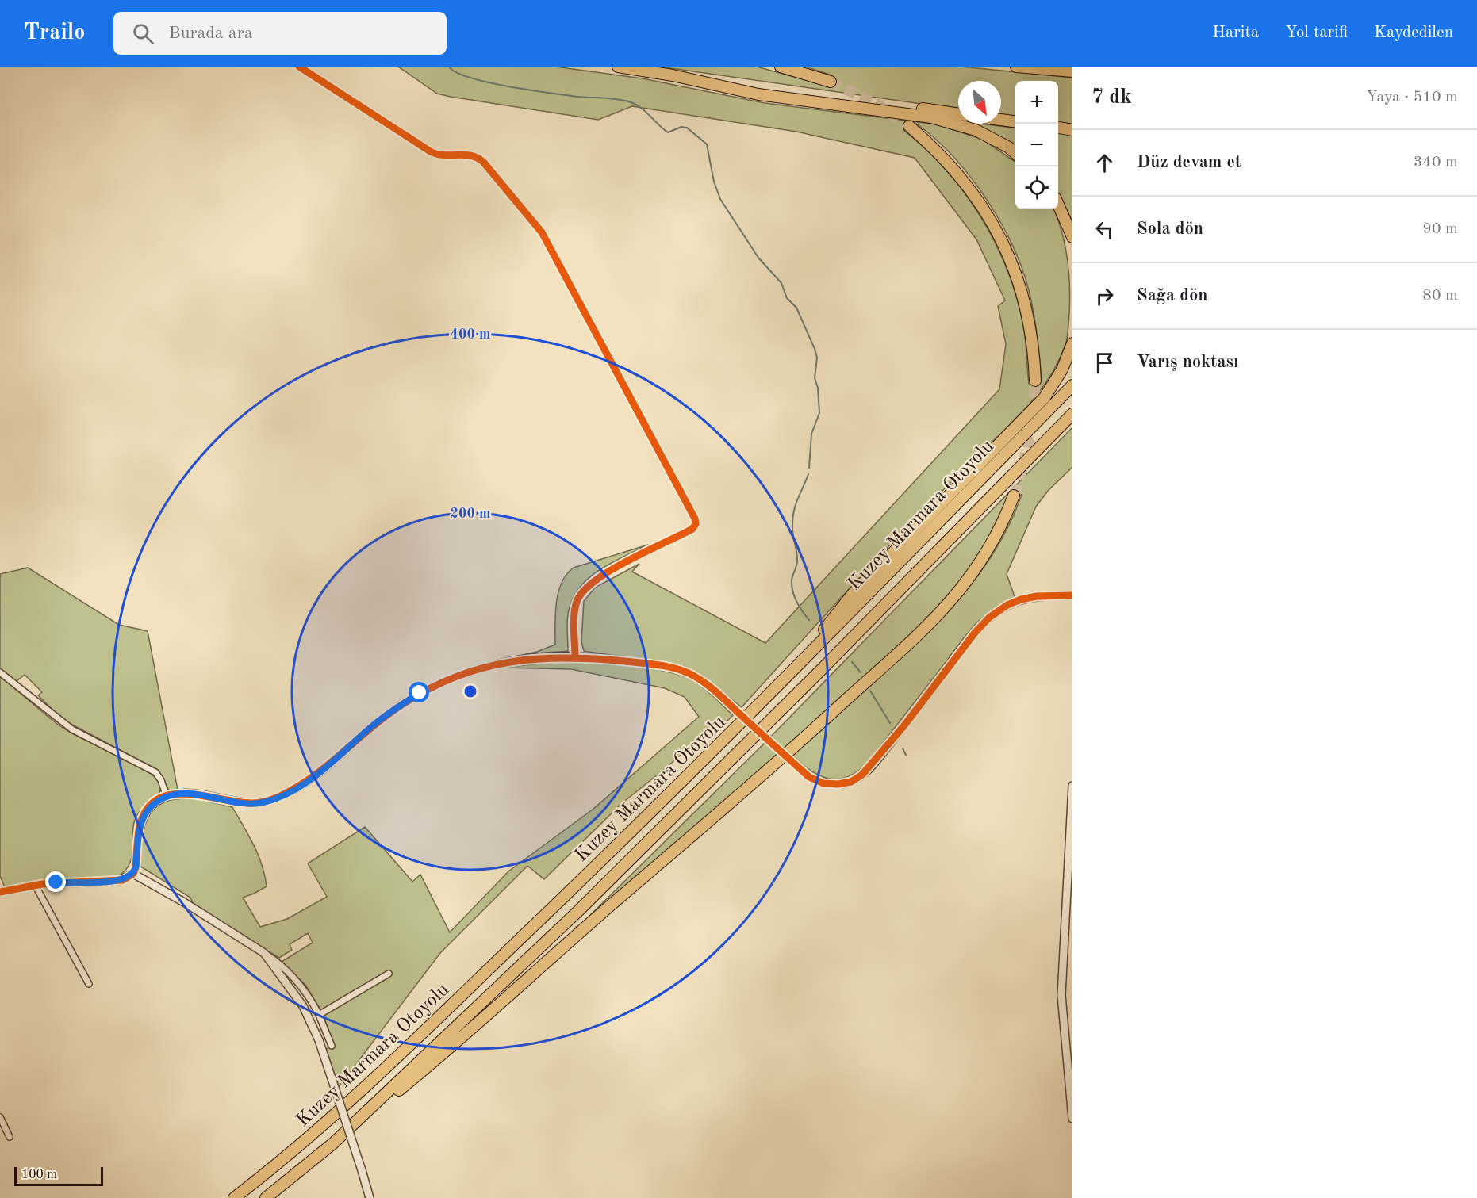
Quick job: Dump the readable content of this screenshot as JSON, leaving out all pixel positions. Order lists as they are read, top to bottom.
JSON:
{
  "streets": {
    "highway": ["Kuzey Marmara Otoyolu"]
  },
  "scale_bar": "100 m",
  "north": "bottom right",
  "page": {
    "header": "Trailo",
    "search": "Burada ara",
    "nav": ["Harita", "Yol tarifi", "Kaydedilen"],
    "heading": ["7 dk", "Yaya · 510 m"],
    "map_buttons": ["+", "−"],
    "list": [
      ["Düz devam et", "340 m"],
      ["Sola dön", "90 m"],
      ["Sağa dön", "80 m"],
      "Varış noktası"
    ],
    "scale": "100 m"
  },
  "rings": ["400 m", "200 m"]
}
